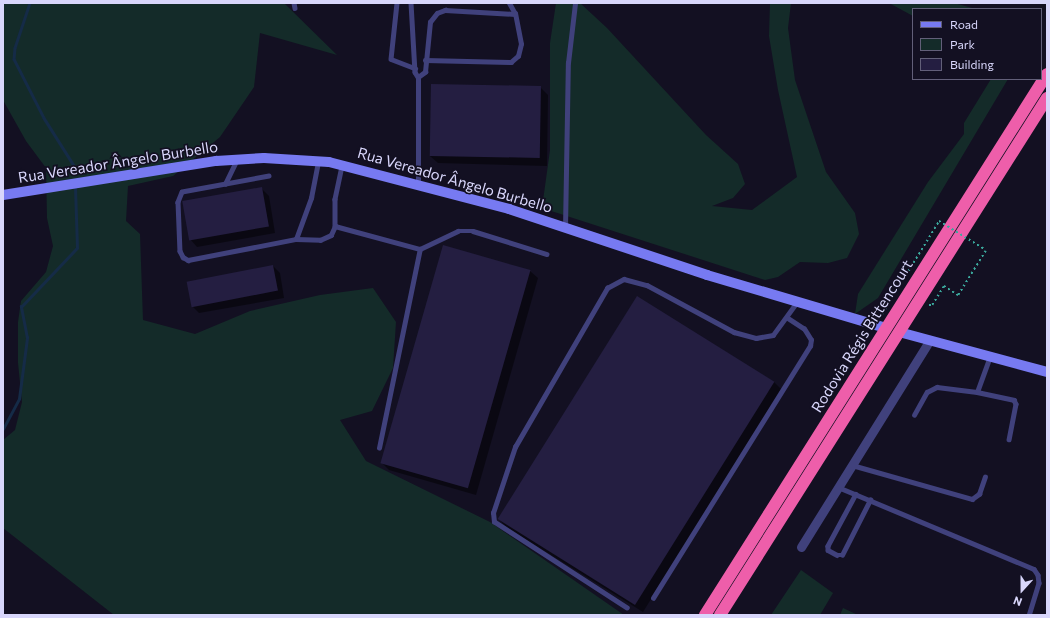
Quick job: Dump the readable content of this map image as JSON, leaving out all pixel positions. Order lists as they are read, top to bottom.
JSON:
{
  "streets": {
    "highway": ["Rodovia Régis Bittencourt"],
    "main road": ["Rua Vereador Ângelo Burbello"]
  },
  "crossings": [
    ["Rua Vereador Ângelo Burbello", "Rodovia Régis Bittencourt"]
  ],
  "legend": ["Road", "Park", "Building"],
  "north": "bottom"
}
